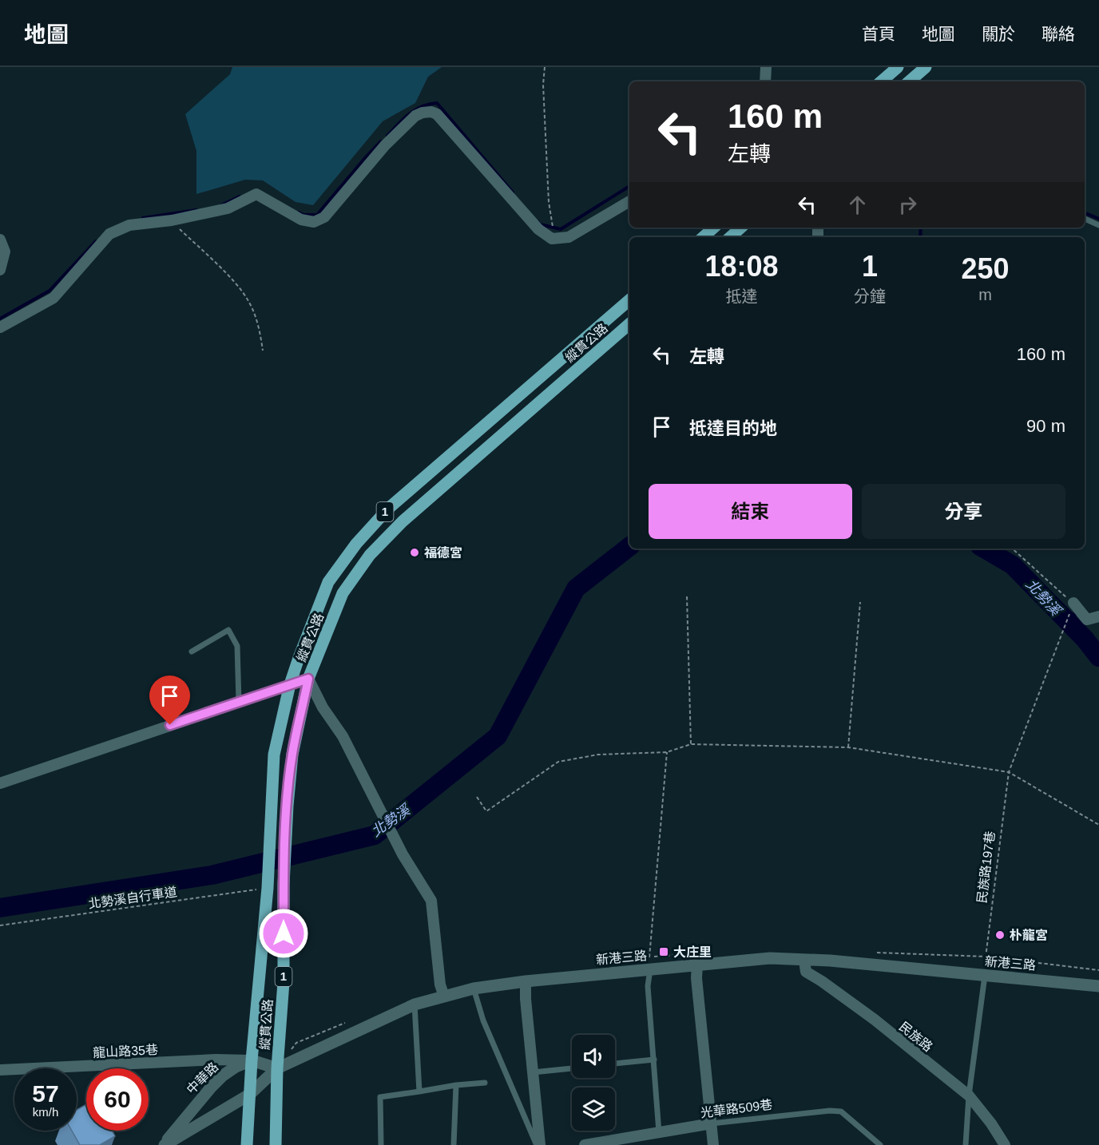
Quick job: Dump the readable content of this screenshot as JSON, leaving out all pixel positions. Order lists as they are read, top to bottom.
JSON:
{
  "streets": {
    "main road": ["縱貫公路", "1"],
    "street": [
      "新港三路",
      "民族路",
      "龍山路35巷",
      "中華路",
      "光華路509巷"
    ],
    "path": ["民族路197巷", "北勢溪自行車道"]
  },
  "crossings": [
    ["縱貫公路", "北勢溪自行車道"],
    ["縱貫公路", "新港三路"],
    ["縱貫公路", "龍山路35巷"],
    ["縱貫公路", "中華路"],
    ["民族路197巷", "新港三路"],
    ["新港三路", "民族路"],
    ["新港三路", "中華路"],
    ["龍山路35巷", "中華路"]
  ],
  "water": ["北勢溪"],
  "places": {
    "other": ["福德宮", "朴龍宮"],
    "transit": ["大庄里"]
  },
  "page": {
    "header": "地圖",
    "nav": [
      "首頁",
      "地圖",
      "關於",
      "聯絡"
    ],
    "turn": ["160 m", "左轉"],
    "eta": [
      "18:08",
      "抵達",
      "1",
      "分鐘",
      "250",
      "m"
    ],
    "list": [
      {
        "name": "左轉",
        "value": "160 m"
      },
      {
        "name": "抵達目的地",
        "value": "90 m"
      }
    ],
    "buttons": ["結束", "分享"],
    "speed": "57 km/h",
    "limit": "60"
  }
}
